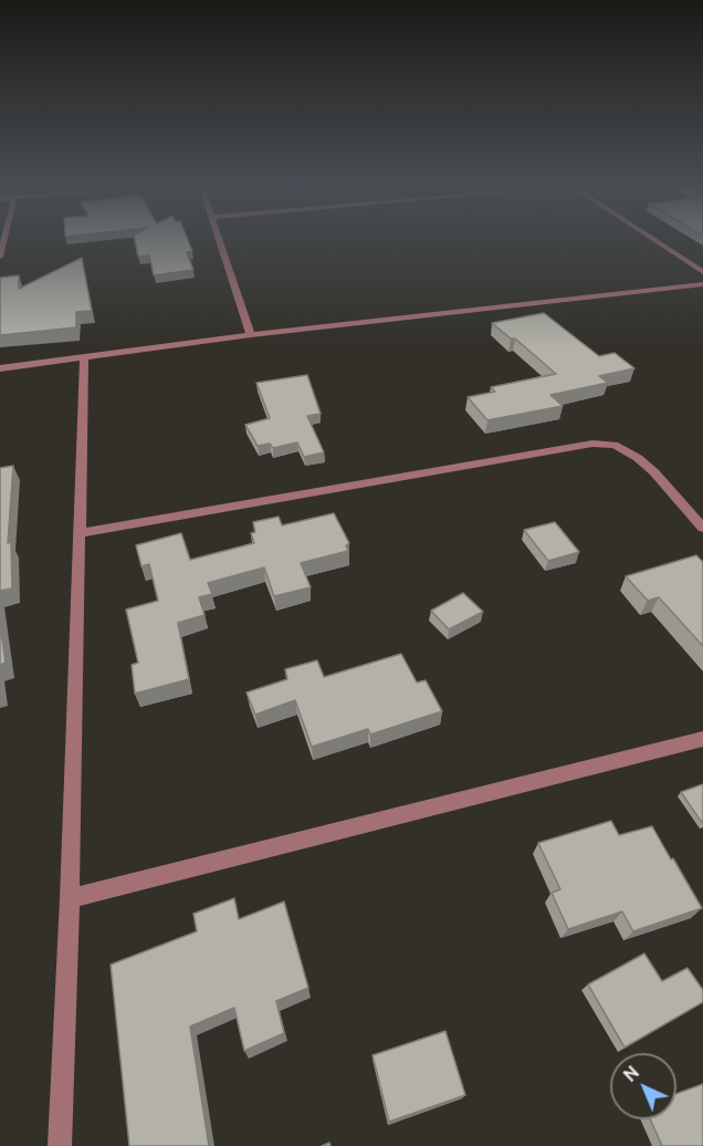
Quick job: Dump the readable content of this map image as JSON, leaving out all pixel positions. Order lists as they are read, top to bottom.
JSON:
{
  "north": "top left"
}
